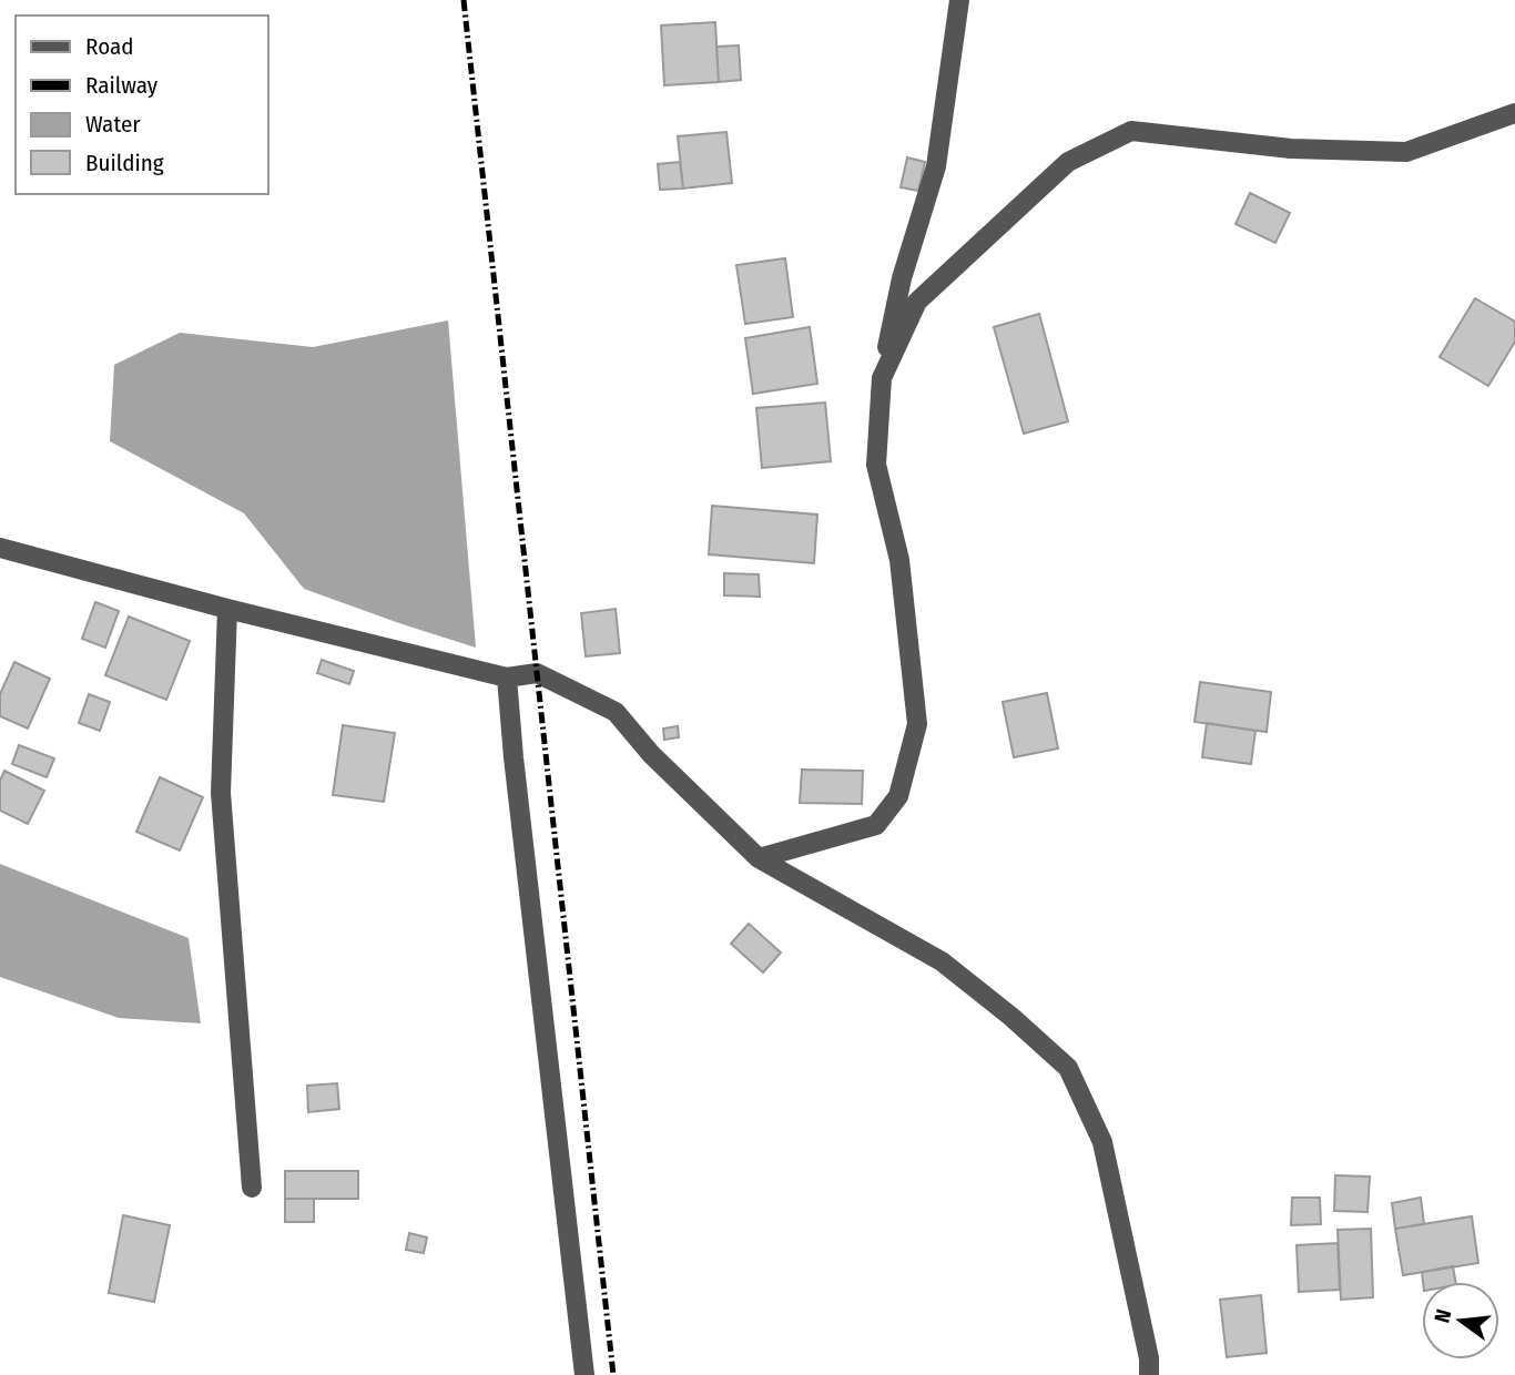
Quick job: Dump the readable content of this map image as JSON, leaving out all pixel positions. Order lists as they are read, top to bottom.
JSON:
{
  "legend": [
    "Road",
    "Railway",
    "Water",
    "Building"
  ],
  "north": "left"
}
